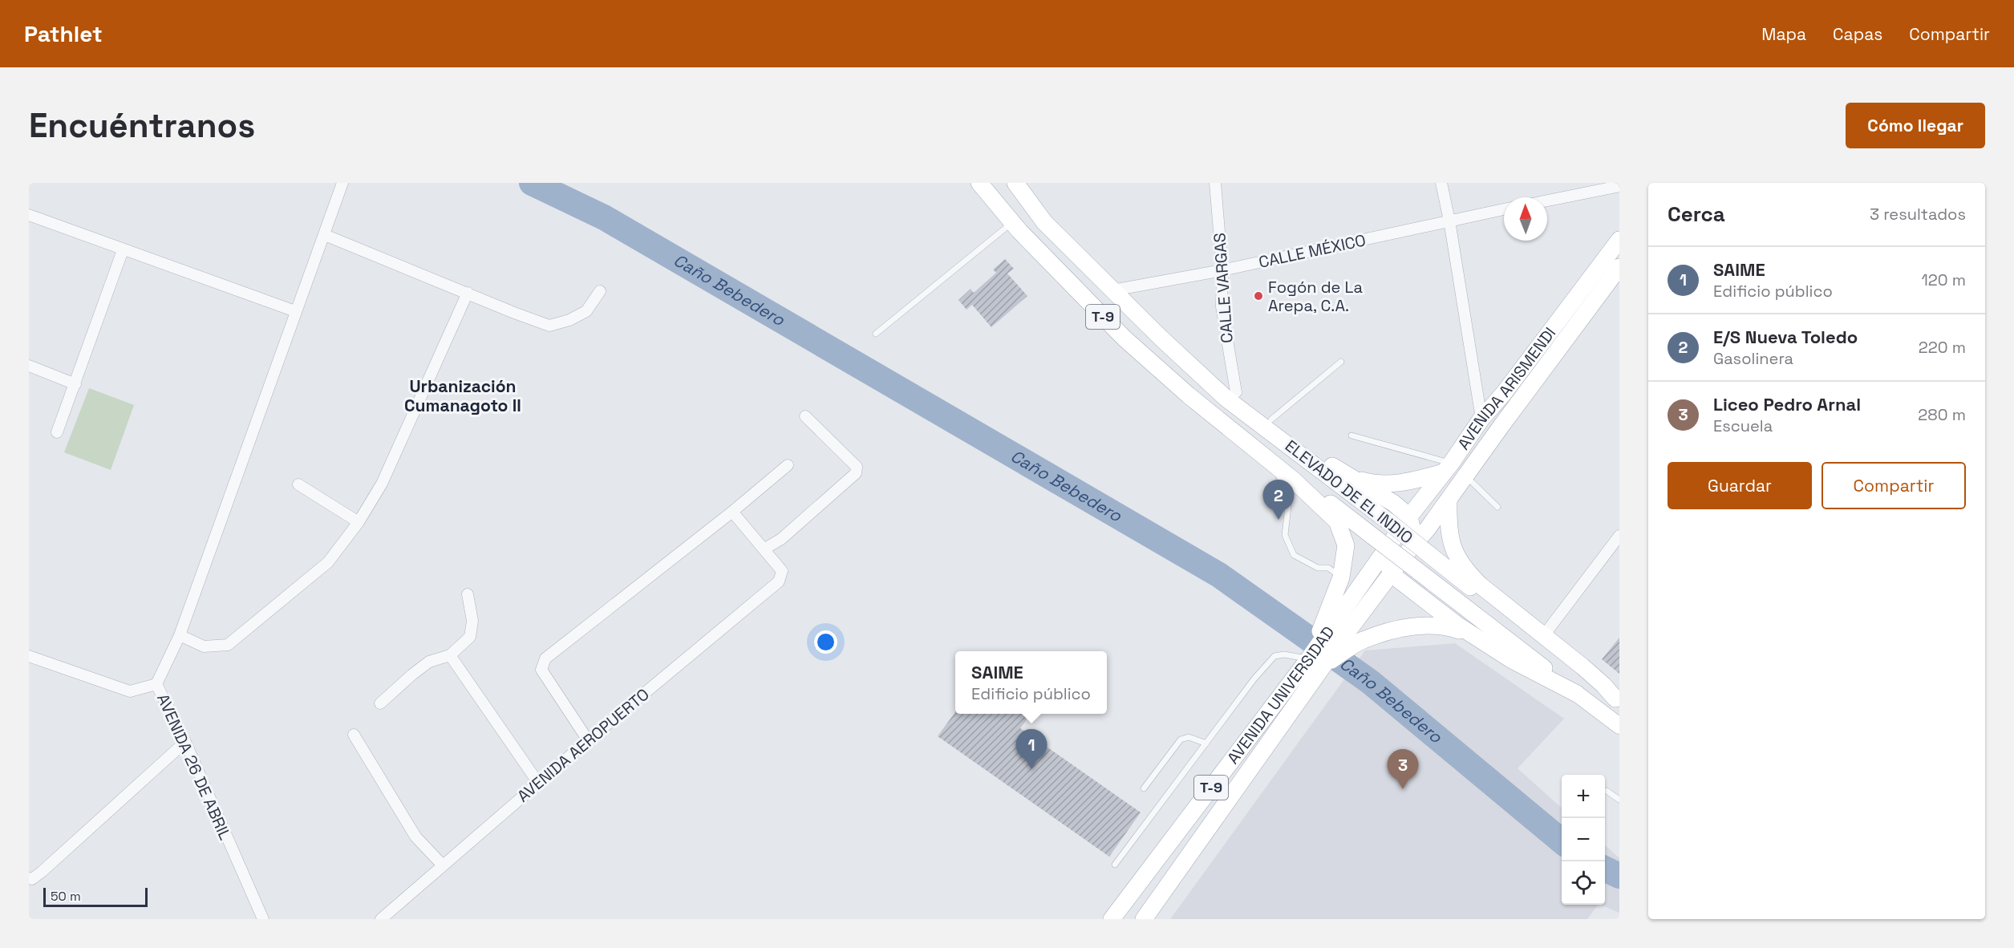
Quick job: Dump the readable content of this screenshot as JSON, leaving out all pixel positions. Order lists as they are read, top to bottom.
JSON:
{
  "streets": {
    "main road": [
      "T-9",
      "AVENIDA ARISMENDI",
      "ELEVADO DE EL INDIO",
      "AVENIDA UNIVERSIDAD"
    ],
    "street": [
      "CALLE MÉXICO",
      "CALLE VARGAS",
      "AVENIDA AEROPUERTO",
      "AVENIDA 26 DE ABRIL"
    ]
  },
  "crossings": [
    ["CALLE MÉXICO", "CALLE VARGAS"],
    ["CALLE MÉXICO", "T-9"],
    ["CALLE VARGAS", "T-9"],
    ["T-9", "AVENIDA ARISMENDI"],
    ["T-9", "ELEVADO DE EL INDIO"],
    ["T-9", "AVENIDA UNIVERSIDAD"],
    ["AVENIDA ARISMENDI", "ELEVADO DE EL INDIO"],
    ["AVENIDA ARISMENDI", "AVENIDA UNIVERSIDAD"],
    ["ELEVADO DE EL INDIO", "AVENIDA UNIVERSIDAD"]
  ],
  "districts": ["Urbanización Cumanagoto II"],
  "water": ["Caño Bebedero"],
  "places": ["Fogón de La Arepa, C.A."],
  "scale_bar": "50 m",
  "north": "top",
  "page": {
    "header": "Pathlet",
    "nav": ["Mapa", "Capas", "Compartir"],
    "buttons": [
      "Cómo llegar",
      ["Guardar", "Compartir"]
    ],
    "title": "Encuéntranos",
    "heading": ["Cerca", "3 resultados"],
    "list": [
      {
        "mark": "1",
        "name": "SAIME",
        "note": "Edificio público",
        "value": "120 m"
      },
      {
        "mark": "2",
        "name": "E/S Nueva Toledo",
        "note": "Gasolinera",
        "value": "220 m"
      },
      {
        "mark": "3",
        "name": "Liceo Pedro Arnal",
        "note": "Escuela",
        "value": "280 m"
      }
    ],
    "pins": ["2", "1", "3"],
    "popup": ["SAIME", "Edificio público"],
    "map_buttons": ["+", "−"],
    "scale": "50 m"
  }
}
